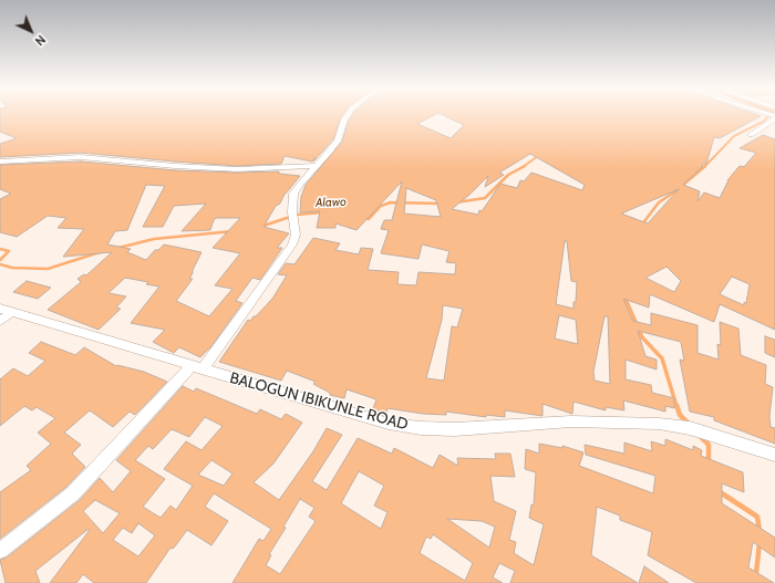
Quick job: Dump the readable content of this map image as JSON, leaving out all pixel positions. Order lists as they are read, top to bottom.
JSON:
{
  "streets": {
    "street": ["BALOGUN IBIKUNLE ROAD"]
  },
  "water": ["Alawo"],
  "north": "bottom right"
}
